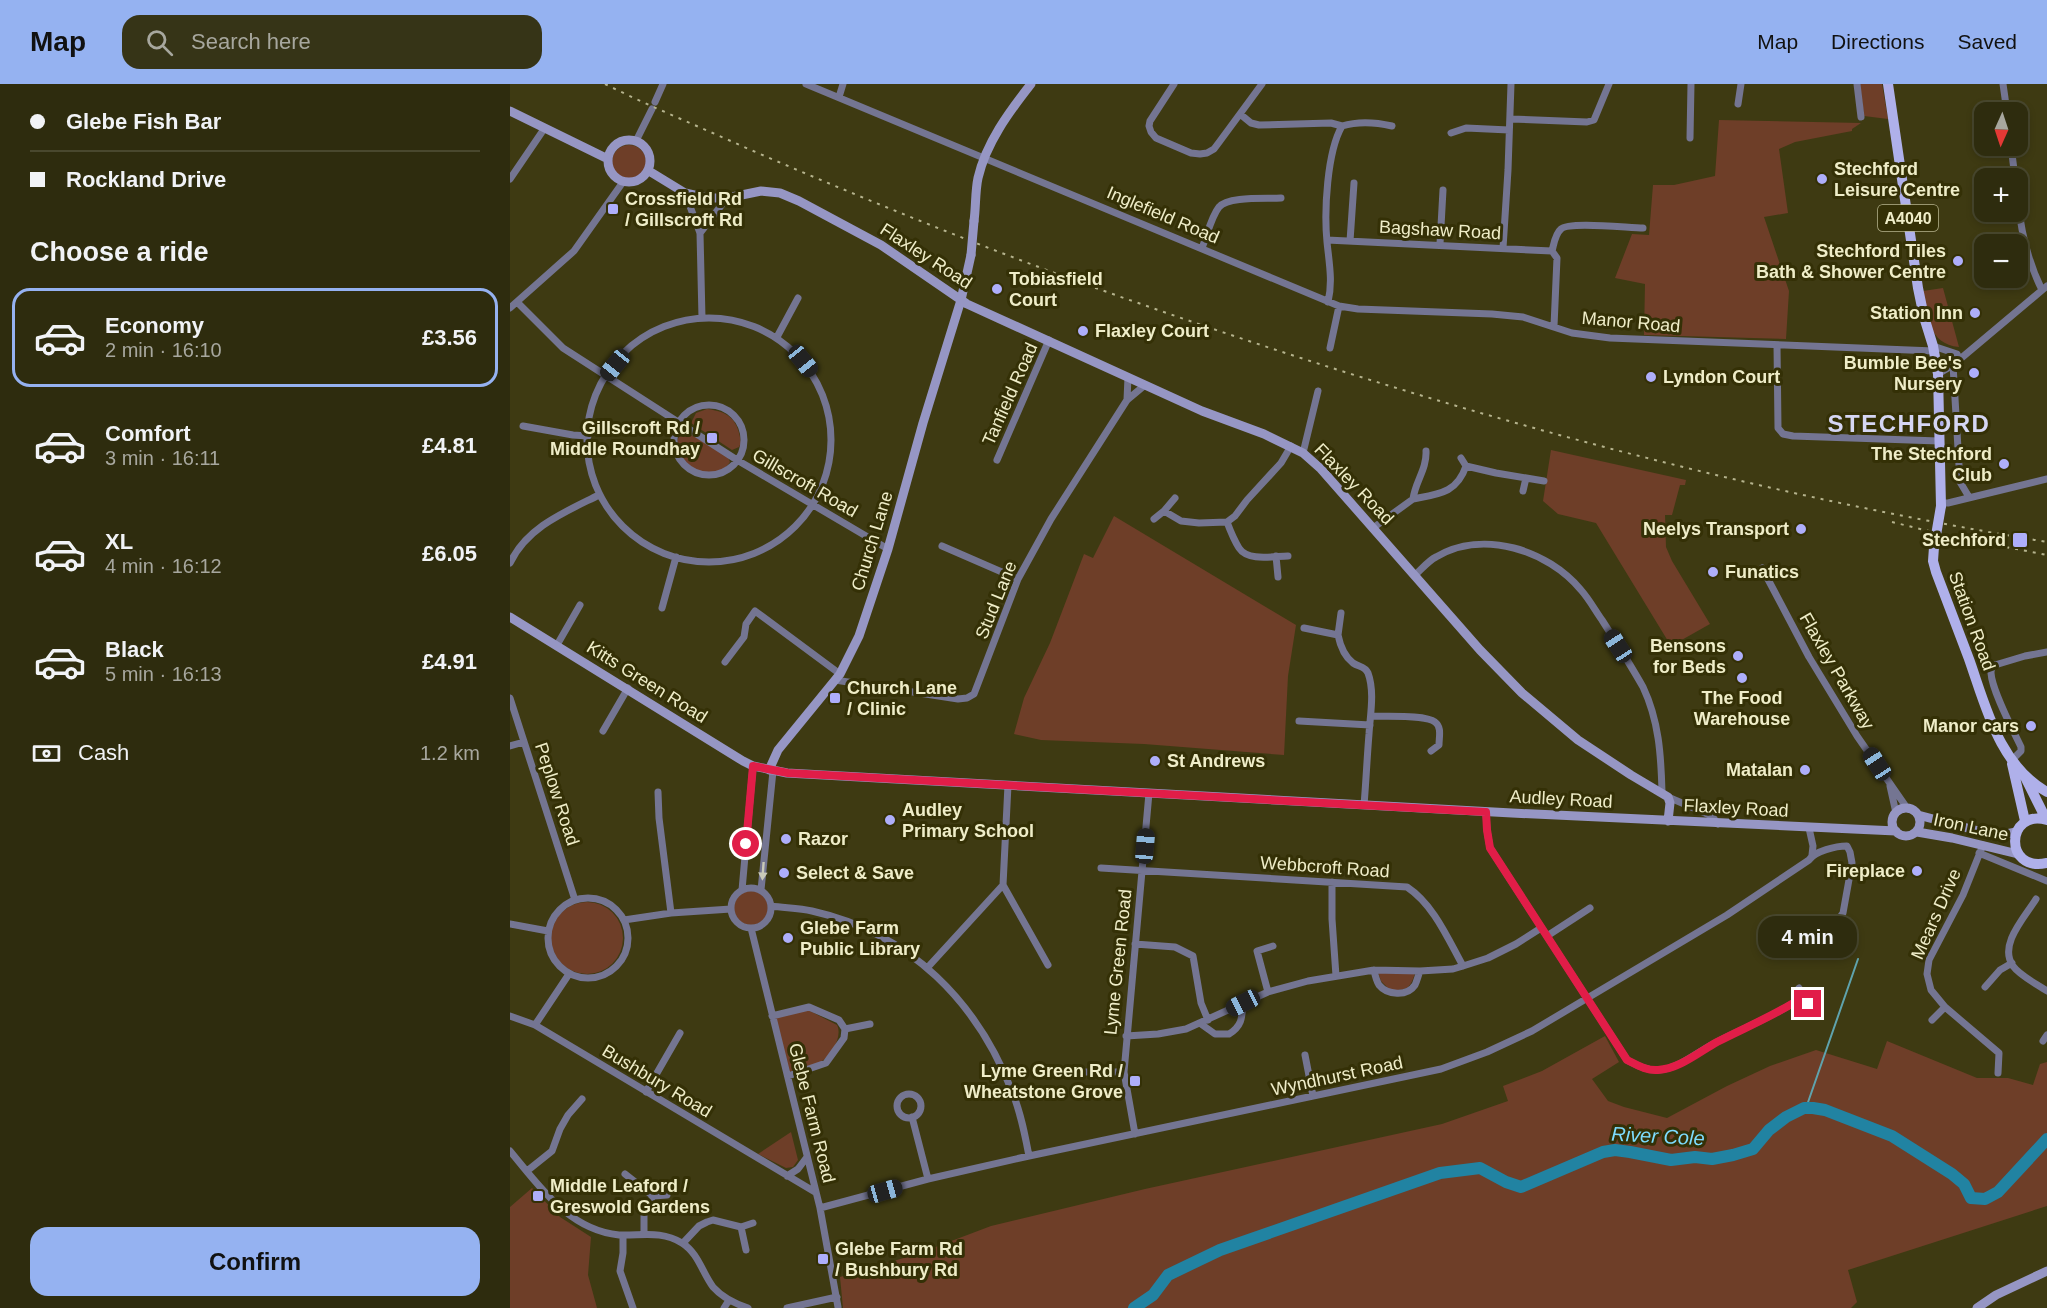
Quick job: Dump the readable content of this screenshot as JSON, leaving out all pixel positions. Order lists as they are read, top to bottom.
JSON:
{
  "streets": {
    "main road": ["A4040", "Station Road"],
    "street": [
      "Inglefield Road",
      "Bagshaw Road",
      "Flaxley Road",
      "Manor Road",
      "Tanfield Road",
      "Gillscroft Road",
      "Church Lane",
      "Stud Lane",
      "Flaxley Parkway",
      "Kitts Green Road",
      "Peplow Road",
      "Audley Road",
      "Iron Lane",
      "Webbcroft Road",
      "Mears Drive",
      "Lyme Green Road",
      "Wyndhurst Road",
      "Bushbury Road",
      "Glebe Farm Road"
    ]
  },
  "crossings": [
    ["Inglefield Road", "Manor Road"],
    ["Inglefield Road", "Church Lane"],
    ["A4040", "Station Road"],
    ["Flaxley Road", "Tanfield Road"],
    ["Flaxley Road", "Church Lane"],
    ["Flaxley Road", "Stud Lane"],
    ["Flaxley Road", "Flaxley Parkway"],
    ["Flaxley Road", "Audley Road"],
    ["Flaxley Road", "Iron Lane"],
    ["Manor Road", "Station Road"],
    ["Gillscroft Road", "Church Lane"],
    ["Church Lane", "Stud Lane"],
    ["Church Lane", "Kitts Green Road"],
    ["Church Lane", "Audley Road"],
    ["Flaxley Parkway", "Iron Lane"],
    ["Kitts Green Road", "Audley Road"],
    ["Audley Road", "Lyme Green Road"],
    ["Iron Lane", "Mears Drive"],
    ["Webbcroft Road", "Lyme Green Road"],
    ["Lyme Green Road", "Wyndhurst Road"],
    ["Wyndhurst Road", "Glebe Farm Road"],
    ["Bushbury Road", "Glebe Farm Road"]
  ],
  "districts": ["STECHFORD"],
  "water": ["River Cole"],
  "places": {
    "other": [
      "Stechford Leisure Centre",
      "Stechford Tiles Bath & Shower Centre",
      "Tobiasfield Court",
      "Station Inn",
      "Flaxley Court",
      "Bumble Bee's Nursery",
      "Lyndon Court",
      "The Stechford Club",
      "Neelys Transport",
      "Funatics",
      "Bensons for Beds",
      "The Food Warehouse",
      "Manor cars",
      "St Andrews",
      "Matalan",
      "Audley Primary School",
      "Razor",
      "Fireplace",
      "Select & Save",
      "Glebe Farm Public Library"
    ],
    "transit": [
      "Crossfield Rd / Gillscroft Rd",
      "Gillscroft Rd / Middle Roundhay",
      "Stechford",
      "Church Lane / Clinic",
      "Lyme Green Rd / Wheatstone Grove",
      "Middle Leaford / Greswold Gardens",
      "Glebe Farm Rd / Bushbury Rd"
    ]
  },
  "north": "bottom",
  "page": {
    "header": "Map",
    "search": "Search here",
    "nav": ["Map", "Directions", "Saved"],
    "banner": ["Glebe Fish Bar", "Rockland Drive"],
    "map_buttons": ["+", "−"],
    "heading": "Choose a ride",
    "list": [
      {
        "name": "Economy",
        "note": "2 min · 16:10",
        "value": "£3.56"
      },
      {
        "name": "Comfort",
        "note": "3 min · 16:11",
        "value": "£4.81"
      },
      {
        "name": "XL",
        "note": "4 min · 16:12",
        "value": "£6.05"
      },
      {
        "name": "Black",
        "note": "5 min · 16:13",
        "value": "£4.91"
      }
    ],
    "pay": ["Cash", "1.2 km"],
    "bubble": "4 min",
    "buttons": "Confirm"
  }
}
